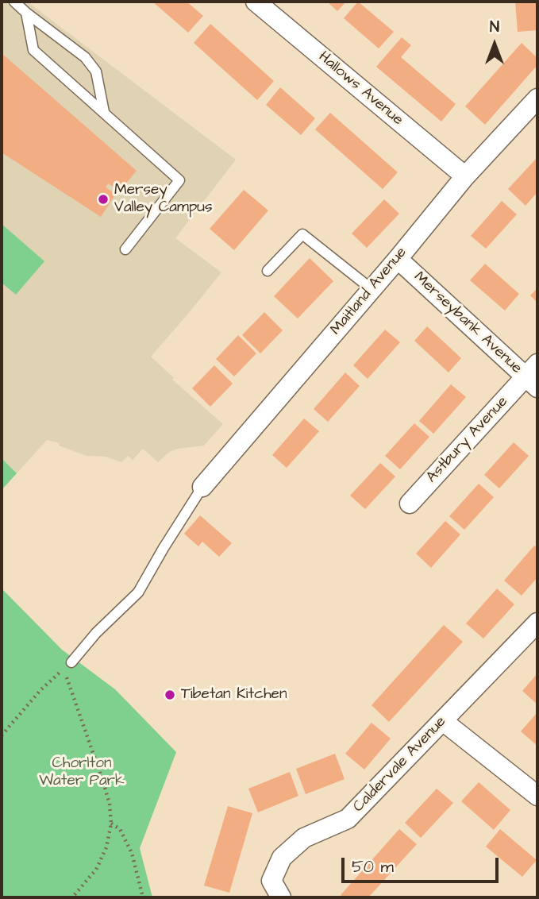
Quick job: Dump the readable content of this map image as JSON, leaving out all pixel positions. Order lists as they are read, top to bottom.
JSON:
{
  "streets": {
    "street": [
      "Hallows Avenue",
      "Maitland Avenue",
      "Merseybank Avenue",
      "Astbury Avenue",
      "Caldervale Avenue"
    ]
  },
  "crossings": [
    ["Hallows Avenue", "Maitland Avenue"],
    ["Maitland Avenue", "Merseybank Avenue"],
    ["Merseybank Avenue", "Astbury Avenue"]
  ],
  "parks": ["Chorlton Water Park"],
  "places": ["Mersey Valley Campus", "Tibetan Kitchen"],
  "scale_bar": "50 m",
  "north": "top"
}
